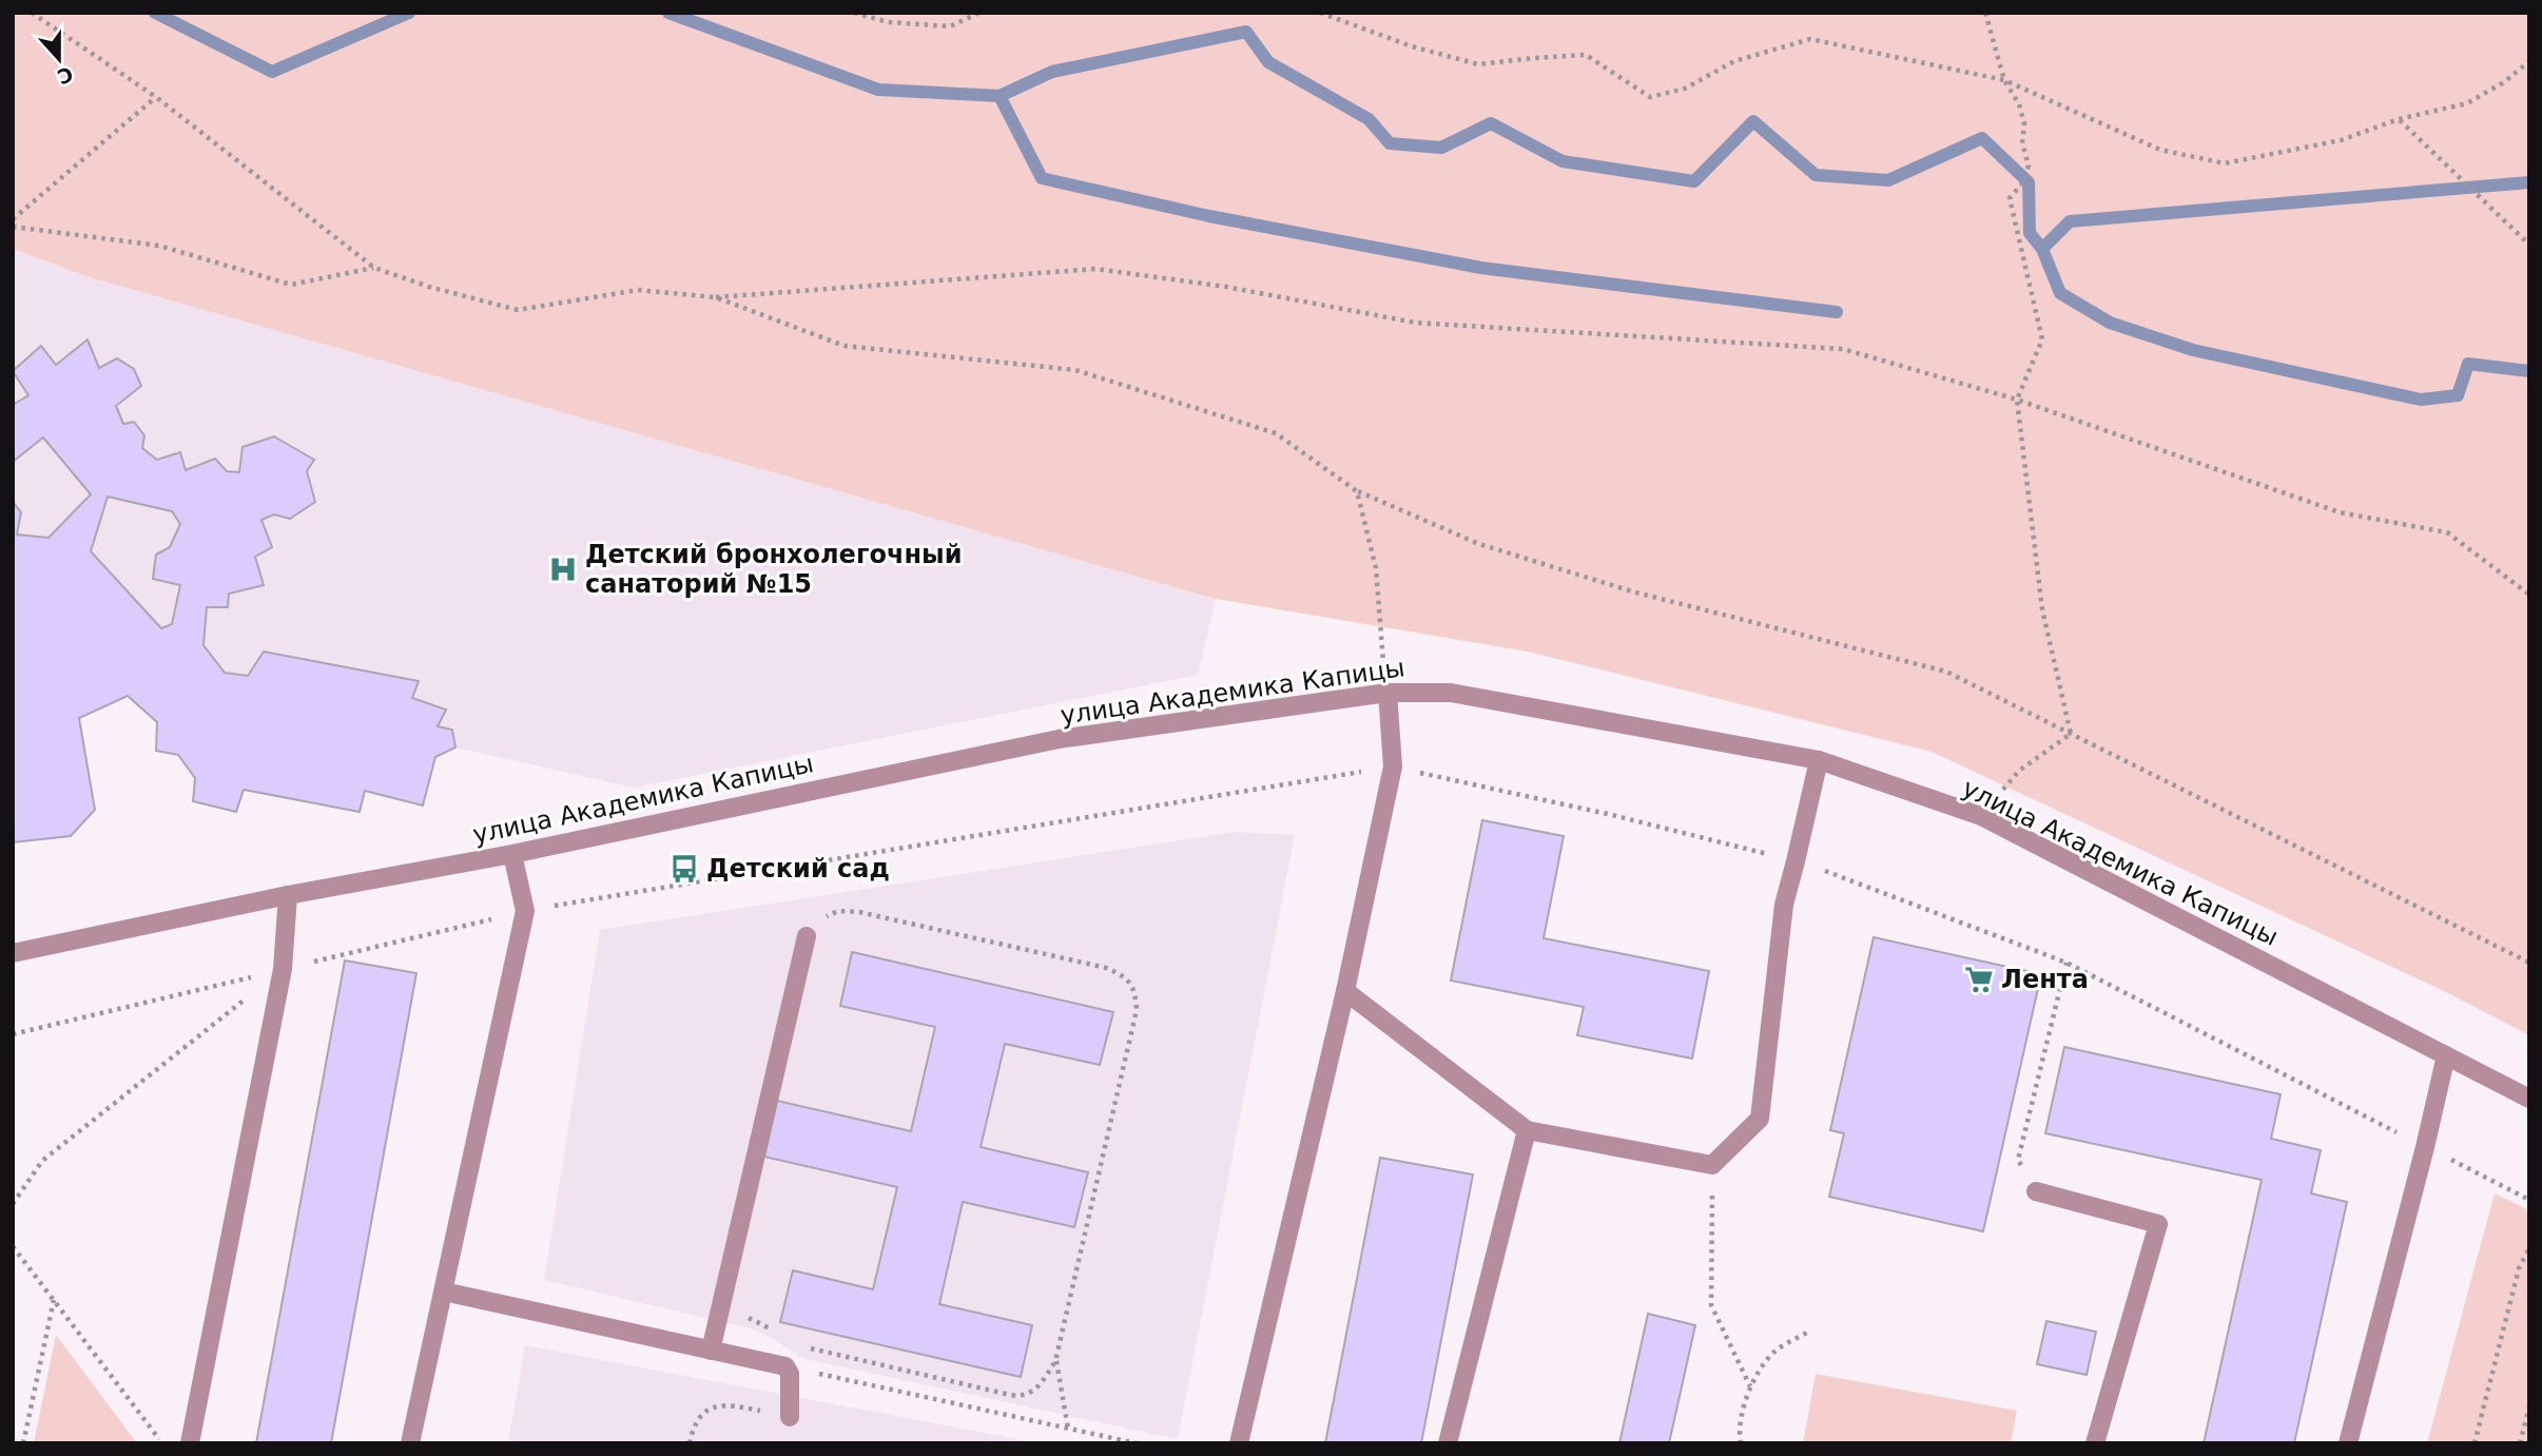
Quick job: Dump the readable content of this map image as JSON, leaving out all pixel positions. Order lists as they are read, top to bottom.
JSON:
{
  "streets": {
    "street": ["улица Академика Капицы"]
  },
  "places": {
    "hospital": ["Детский бронхолегочный санаторий №15"],
    "bus stop": ["Детский сад"],
    "supermarket": ["Лента"]
  },
  "north": "bottom"
}
